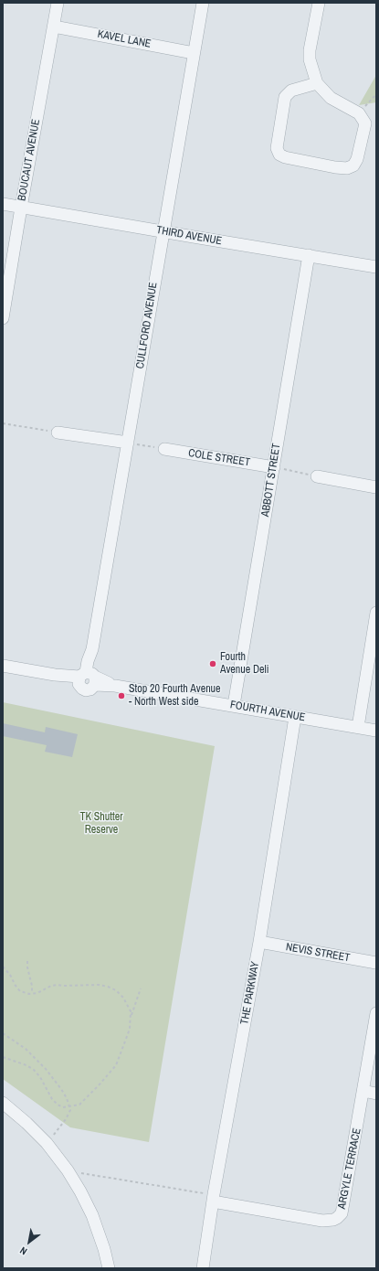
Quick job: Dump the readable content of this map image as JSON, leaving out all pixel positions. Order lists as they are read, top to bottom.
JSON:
{
  "streets": {
    "street": [
      "KAVEL LANE",
      "BOUCAUT AVENUE",
      "THIRD AVENUE",
      "CULLFORD AVENUE",
      "COLE STREET",
      "ABBOTT STREET",
      "FOURTH AVENUE",
      "NEVIS STREET",
      "THE PARKWAY",
      "ARGYLE TERRACE"
    ]
  },
  "crossings": [
    ["KAVEL LANE", "BOUCAUT AVENUE"],
    ["KAVEL LANE", "CULLFORD AVENUE"],
    ["BOUCAUT AVENUE", "THIRD AVENUE"],
    ["THIRD AVENUE", "CULLFORD AVENUE"],
    ["THIRD AVENUE", "ABBOTT STREET"],
    ["CULLFORD AVENUE", "FOURTH AVENUE"],
    ["COLE STREET", "ABBOTT STREET"],
    ["ABBOTT STREET", "FOURTH AVENUE"],
    ["FOURTH AVENUE", "THE PARKWAY"],
    ["NEVIS STREET", "THE PARKWAY"],
    ["THE PARKWAY", "ARGYLE TERRACE"]
  ],
  "parks": ["TK Shutter Reserve"],
  "places": ["Fourth Avenue Deli", "Stop 20 Fourth Avenue - North West side"],
  "north": "bottom left"
}
